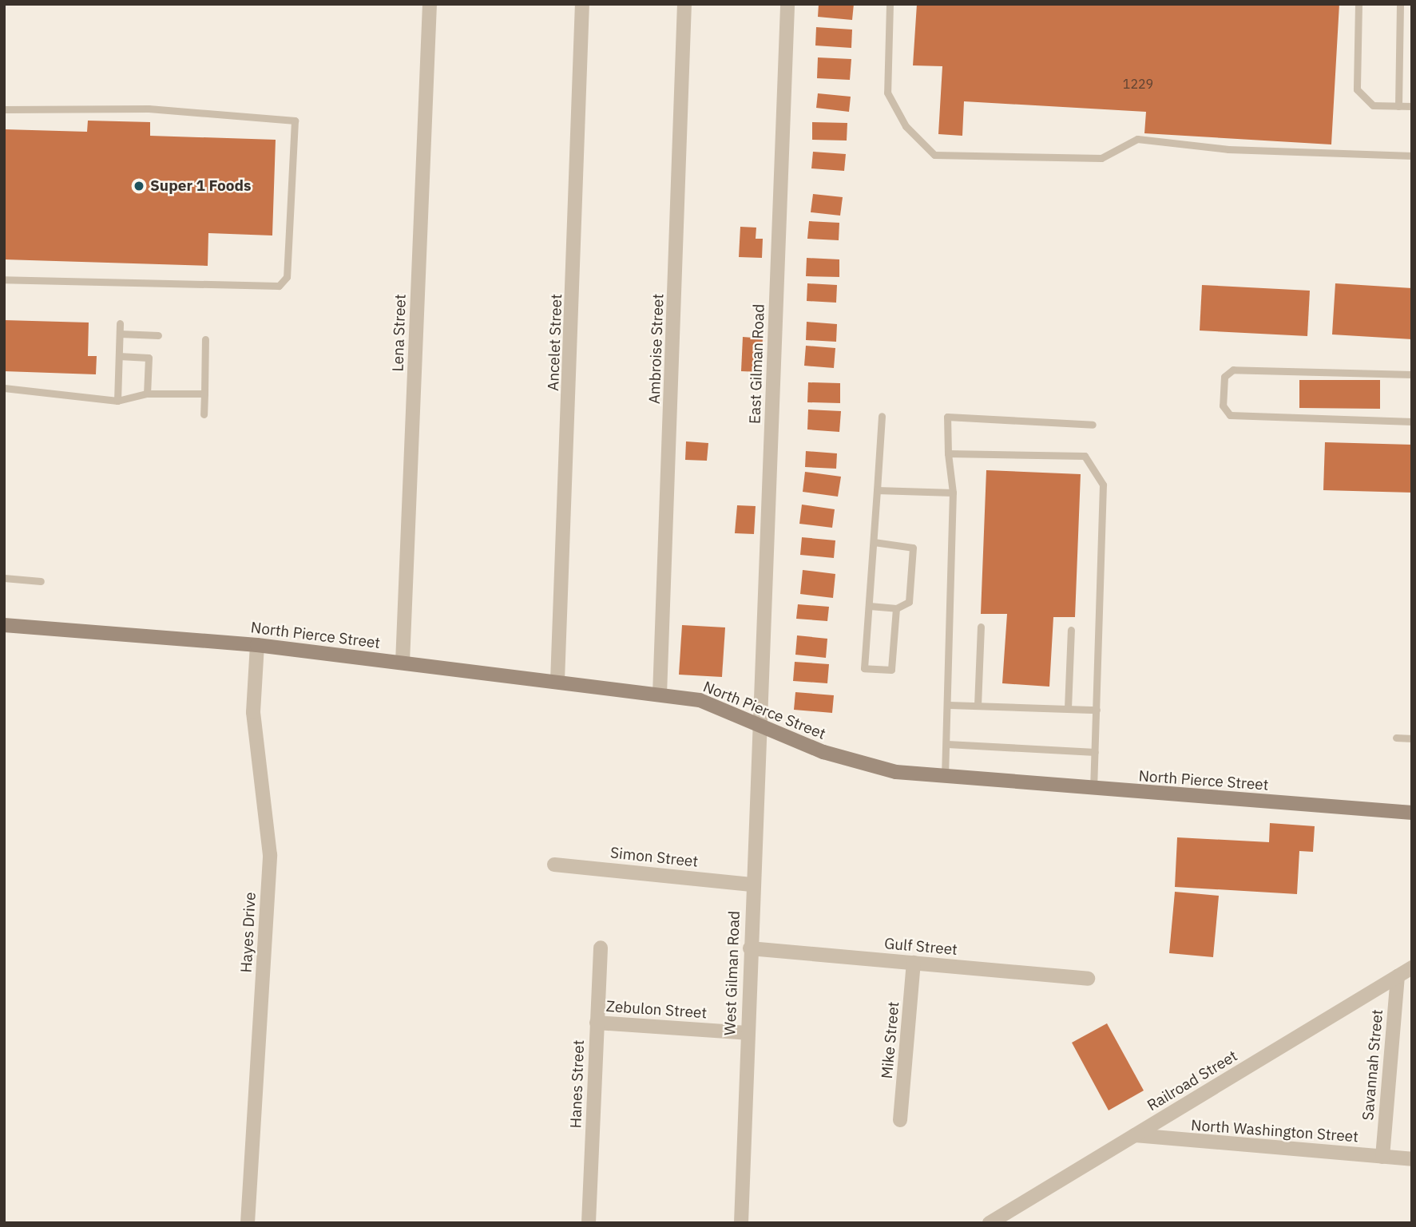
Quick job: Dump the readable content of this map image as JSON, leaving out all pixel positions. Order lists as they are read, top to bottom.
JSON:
{
  "streets": {
    "street": [
      "Lena Street",
      "Ancelet Street",
      "Ambroise Street",
      "East Gilman Road",
      "North Pierce Street",
      "Simon Street",
      "Hayes Drive",
      "Gulf Street",
      "West Gilman Road",
      "Zebulon Street",
      "Mike Street",
      "Savannah Street",
      "Railroad Street",
      "Hanes Street",
      "North Washington Street"
    ]
  },
  "crossings": [
    ["Lena Street", "North Pierce Street"],
    ["Ancelet Street", "North Pierce Street"],
    ["Ambroise Street", "North Pierce Street"],
    ["East Gilman Road", "North Pierce Street"],
    ["East Gilman Road", "West Gilman Road"],
    ["North Pierce Street", "Hayes Drive"],
    ["North Pierce Street", "West Gilman Road"],
    ["Simon Street", "West Gilman Road"],
    ["Gulf Street", "West Gilman Road"],
    ["Gulf Street", "Mike Street"],
    ["West Gilman Road", "Zebulon Street"],
    ["Zebulon Street", "Hanes Street"],
    ["Savannah Street", "Railroad Street"],
    ["Savannah Street", "North Washington Street"],
    ["Railroad Street", "North Washington Street"]
  ],
  "places": ["Super 1 Foods"],
  "house_numbers": ["1229"]
}
